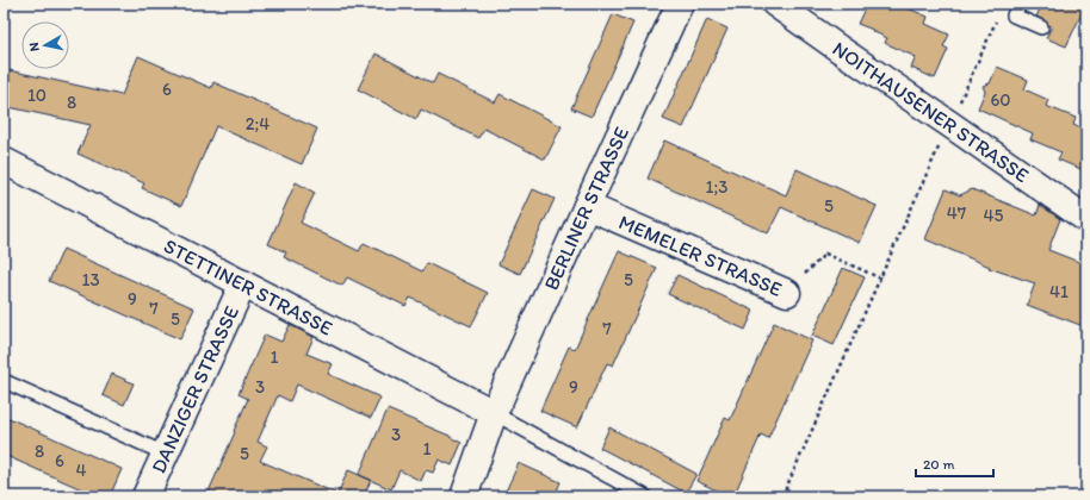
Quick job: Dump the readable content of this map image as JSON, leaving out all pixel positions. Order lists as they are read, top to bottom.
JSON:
{
  "streets": {
    "street": [
      "NOITHAUSENER STRASSE",
      "BERLINER STRASSE",
      "MEMELER STRASSE",
      "STETTINER STRASSE",
      "DANZIGER STRASSE"
    ]
  },
  "crossings": [
    ["BERLINER STRASSE", "MEMELER STRASSE"],
    ["BERLINER STRASSE", "STETTINER STRASSE"],
    ["STETTINER STRASSE", "DANZIGER STRASSE"]
  ],
  "house_numbers": [
    "6",
    "10",
    "60",
    "8",
    "2;4",
    "1;3",
    "5",
    "47",
    "45",
    "13",
    "5",
    "41",
    "9",
    "7",
    "5",
    "7",
    "1",
    "3",
    "9",
    "3",
    "1",
    "8",
    "5",
    "6",
    "4"
  ],
  "scale_bar": "20 m",
  "north": "left"
}
